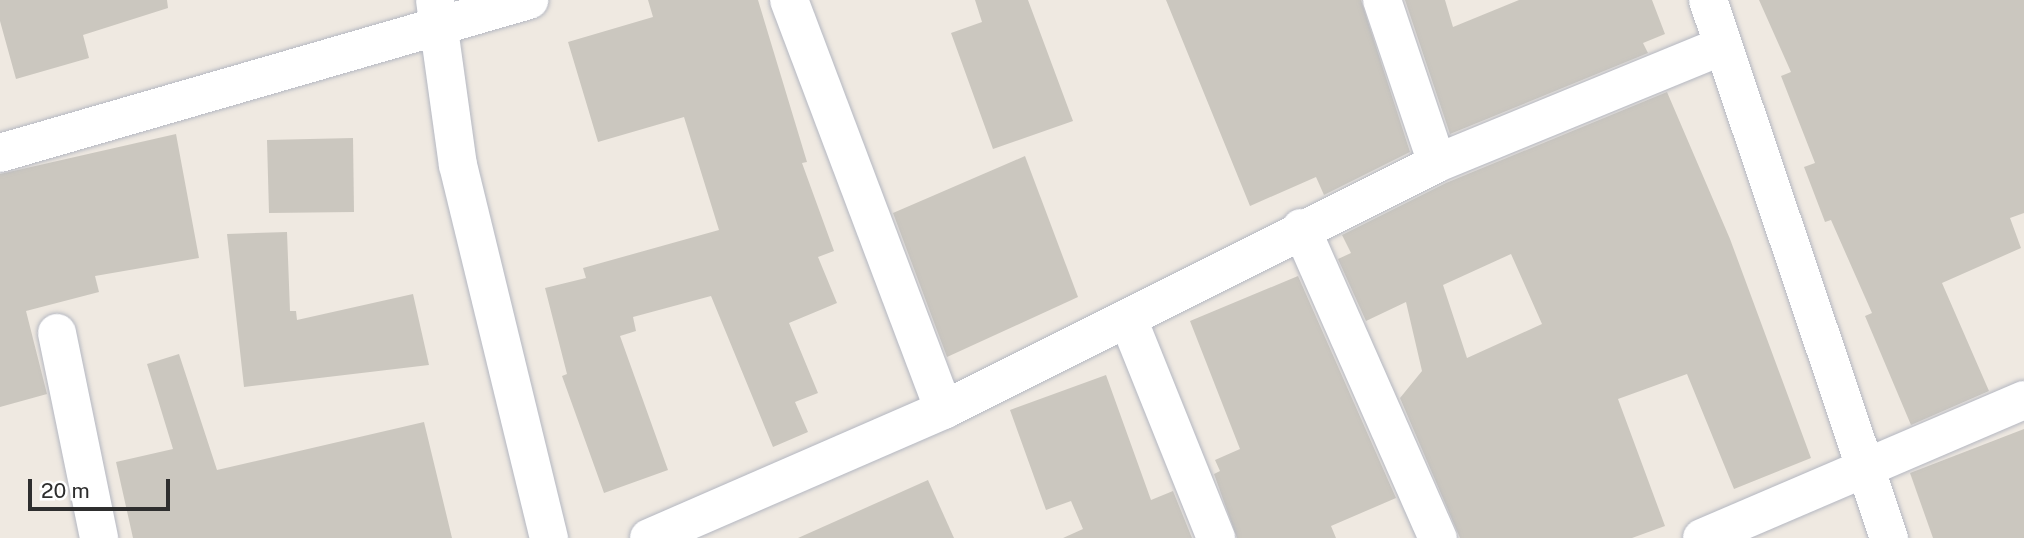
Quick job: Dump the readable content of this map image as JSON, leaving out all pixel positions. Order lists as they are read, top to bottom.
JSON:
{
  "scale_bar": "20 m"
}
